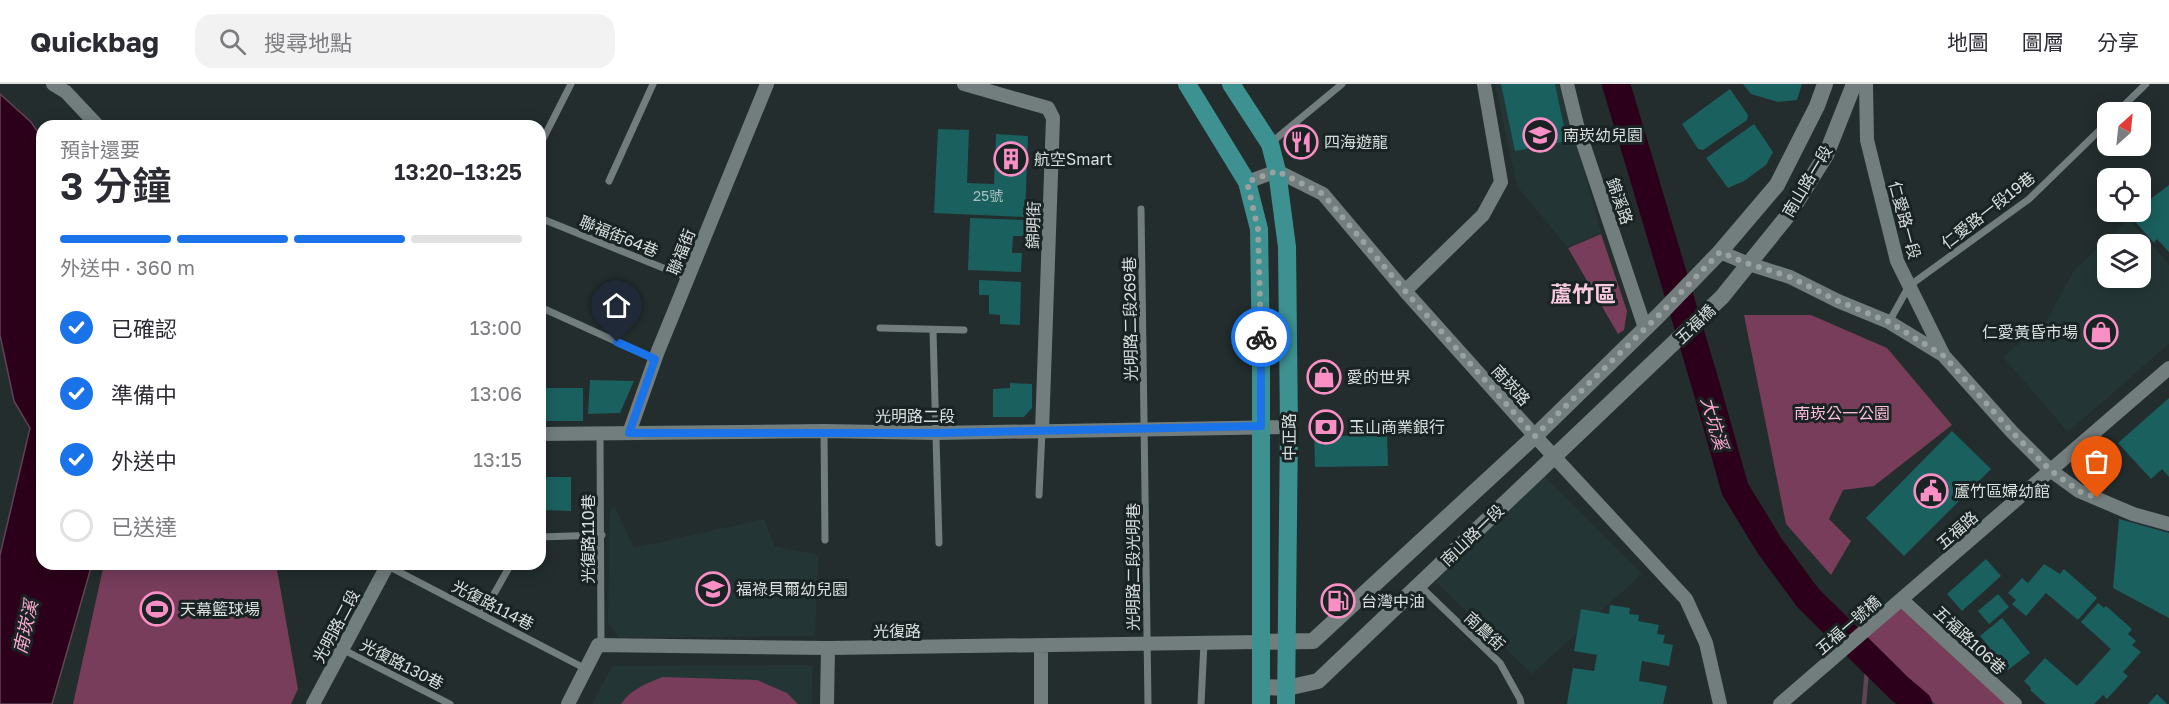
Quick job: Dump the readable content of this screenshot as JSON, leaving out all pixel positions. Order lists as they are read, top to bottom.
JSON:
{
  "streets": {
    "main road": ["中正路"],
    "street": [
      "南山路一段",
      "錦溪路",
      "仁愛路一段",
      "錦明街",
      "聯福街",
      "五福橋",
      "南崁路",
      "光明路二段",
      "五福路",
      "五福一號橋",
      "光復路",
      "五福路106巷"
    ],
    "lane": [
      "仁愛路一段19巷",
      "聯福街64巷",
      "光明路二段269巷",
      "光復路110巷",
      "光明路二段光明巷",
      "光復路114巷",
      "南農街",
      "光復路130巷"
    ]
  },
  "crossings": [
    ["南山路一段", "錦溪路"],
    ["南山路一段", "仁愛路一段"],
    ["南山路一段", "五福橋"],
    ["南山路一段", "南崁路"],
    ["南山路一段", "中正路"],
    ["南山路一段", "光復路"],
    ["南山路一段", "南農街"],
    ["仁愛路一段19巷", "仁愛路一段"],
    ["仁愛路一段", "五福路"],
    ["錦明街", "光明路二段"],
    ["聯福街64巷", "聯福街"],
    ["聯福街", "光明路二段"],
    ["光明路二段269巷", "光明路二段"],
    ["光明路二段269巷", "光明路二段光明巷"],
    ["南崁路", "中正路"],
    ["光明路二段", "中正路"],
    ["光明路二段", "光復路110巷"],
    ["光明路二段", "光明路二段光明巷"],
    ["光明路二段", "光復路130巷"],
    ["中正路", "光復路"],
    ["五福路", "五福一號橋"],
    ["五福路", "五福路106巷"],
    ["光復路110巷", "光復路"],
    ["光明路二段光明巷", "光復路"],
    ["五福一號橋", "五福路106巷"]
  ],
  "districts": ["蘆竹區"],
  "water": ["大坑溪", "南崁溪"],
  "parks": ["南崁公一公園"],
  "places": {
    "school or university": ["南崁幼兒園", "福祿貝爾幼兒園"],
    "restaurant": ["四海遊龍"],
    "building": ["航空Smart"],
    "shop": ["仁愛黃昏市場", "愛的世界"],
    "bank": ["玉山商業銀行"],
    "public building": ["蘆竹區婦幼館"],
    "fuel station": ["台灣中油"],
    "sports": ["天幕籃球場"]
  },
  "house_numbers": ["25號"],
  "north": "top right",
  "page": {
    "header": "Quickbag",
    "search": "搜尋地點",
    "nav": ["地圖", "圖層", "分享"],
    "heading": ["3 分鐘", "預計還要", "13:20–13:25"],
    "bar": "外送中 · 360 m",
    "list": [
      ["已確認", "13:00"],
      ["準備中", "13:06"],
      ["外送中", "13:15"],
      "已送達"
    ]
  }
}
